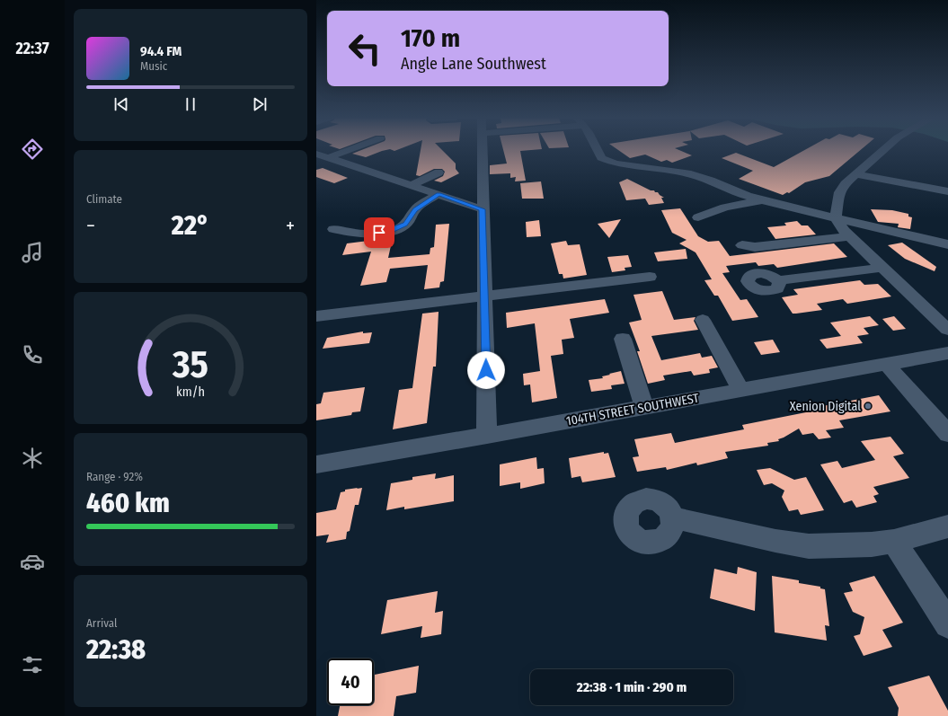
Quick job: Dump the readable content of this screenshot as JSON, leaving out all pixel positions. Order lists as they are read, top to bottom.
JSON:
{
  "streets": {
    "street": ["104TH STREET SOUTHWEST"]
  },
  "places": ["Xenion Digital"],
  "page": {
    "tabs": "22:37",
    "turn": ["170 m", "Angle Lane Southwest"],
    "song": ["94.4 FM", "Music"],
    "tile": [
      "Climate",
      ["Range · 92%", "460 km"],
      ["Arrival", "22:38"]
    ],
    "heat": ["−", "22°", "+"],
    "limit": "40",
    "trip": "22:38 · 1 min · 290 m",
    "gauge": ["35", "km/h"]
  }
}
